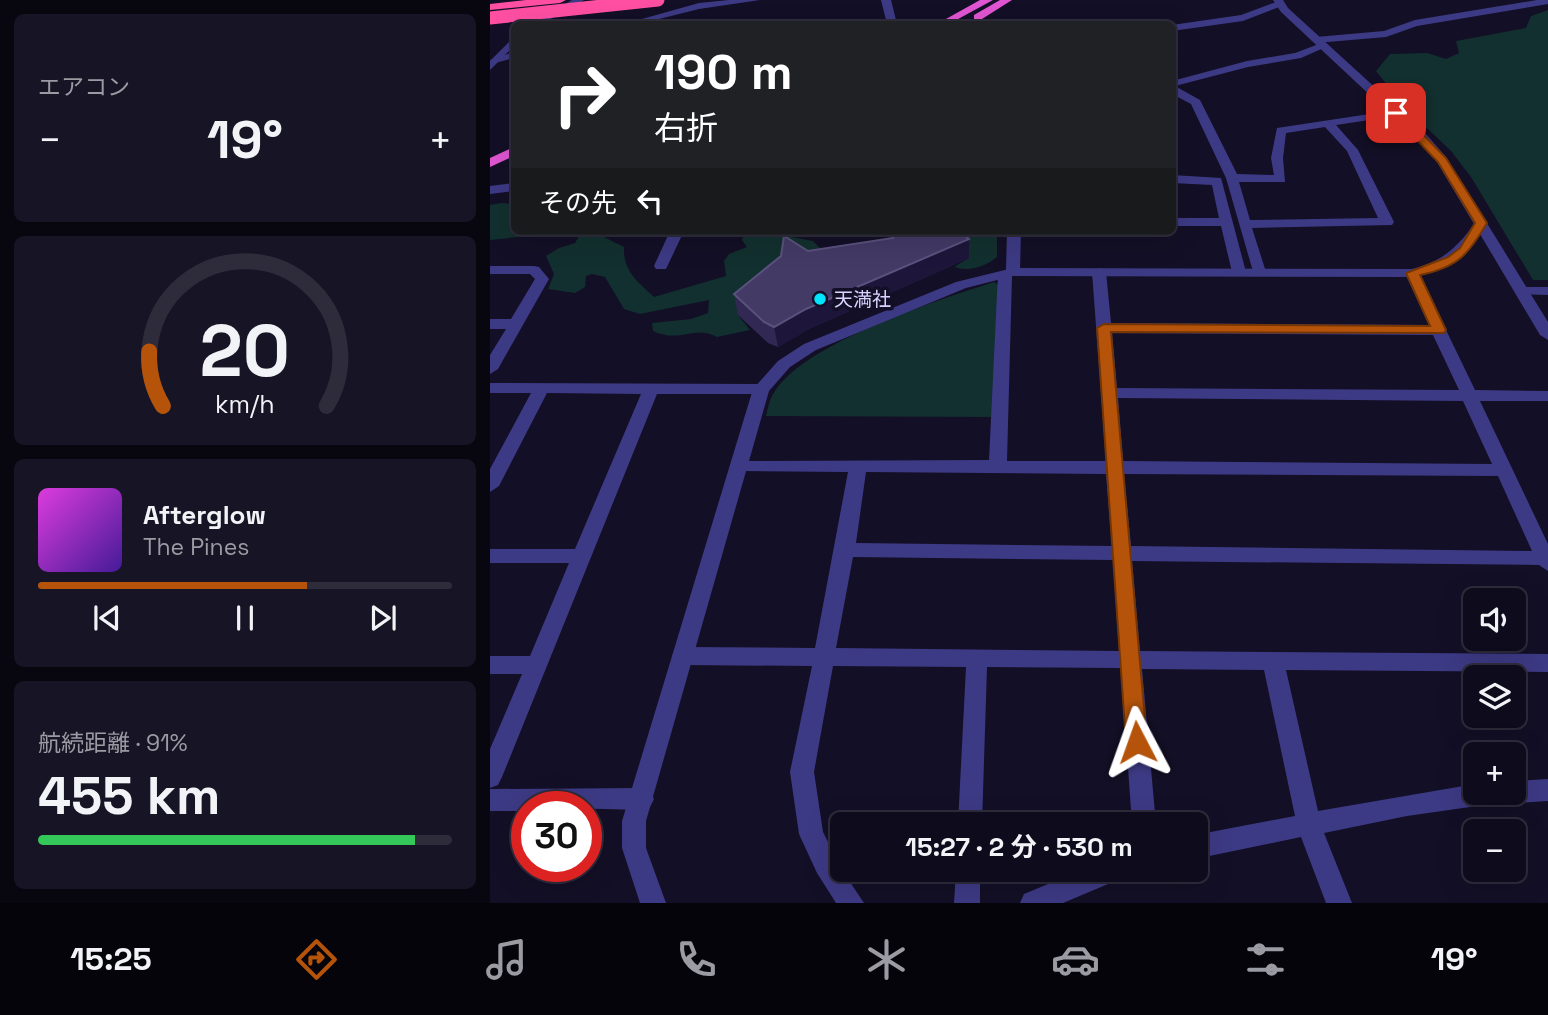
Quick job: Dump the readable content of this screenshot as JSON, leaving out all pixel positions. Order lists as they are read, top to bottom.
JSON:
{
  "places": ["天満社"],
  "page": {
    "tile": [
      "エアコン",
      ["航続距離 · 91%", "455 km"]
    ],
    "turn": ["190 m", "右折"],
    "heat": ["−", "19°", "+"],
    "then": "その先",
    "song": ["Afterglow", "The Pines"],
    "map_buttons": ["+", "−"],
    "limit": "30",
    "trip": "15:27 · 2 分 · 530 m",
    "tabs": ["15:25", "19°"],
    "gauge": ["20", "km/h"]
  }
}
